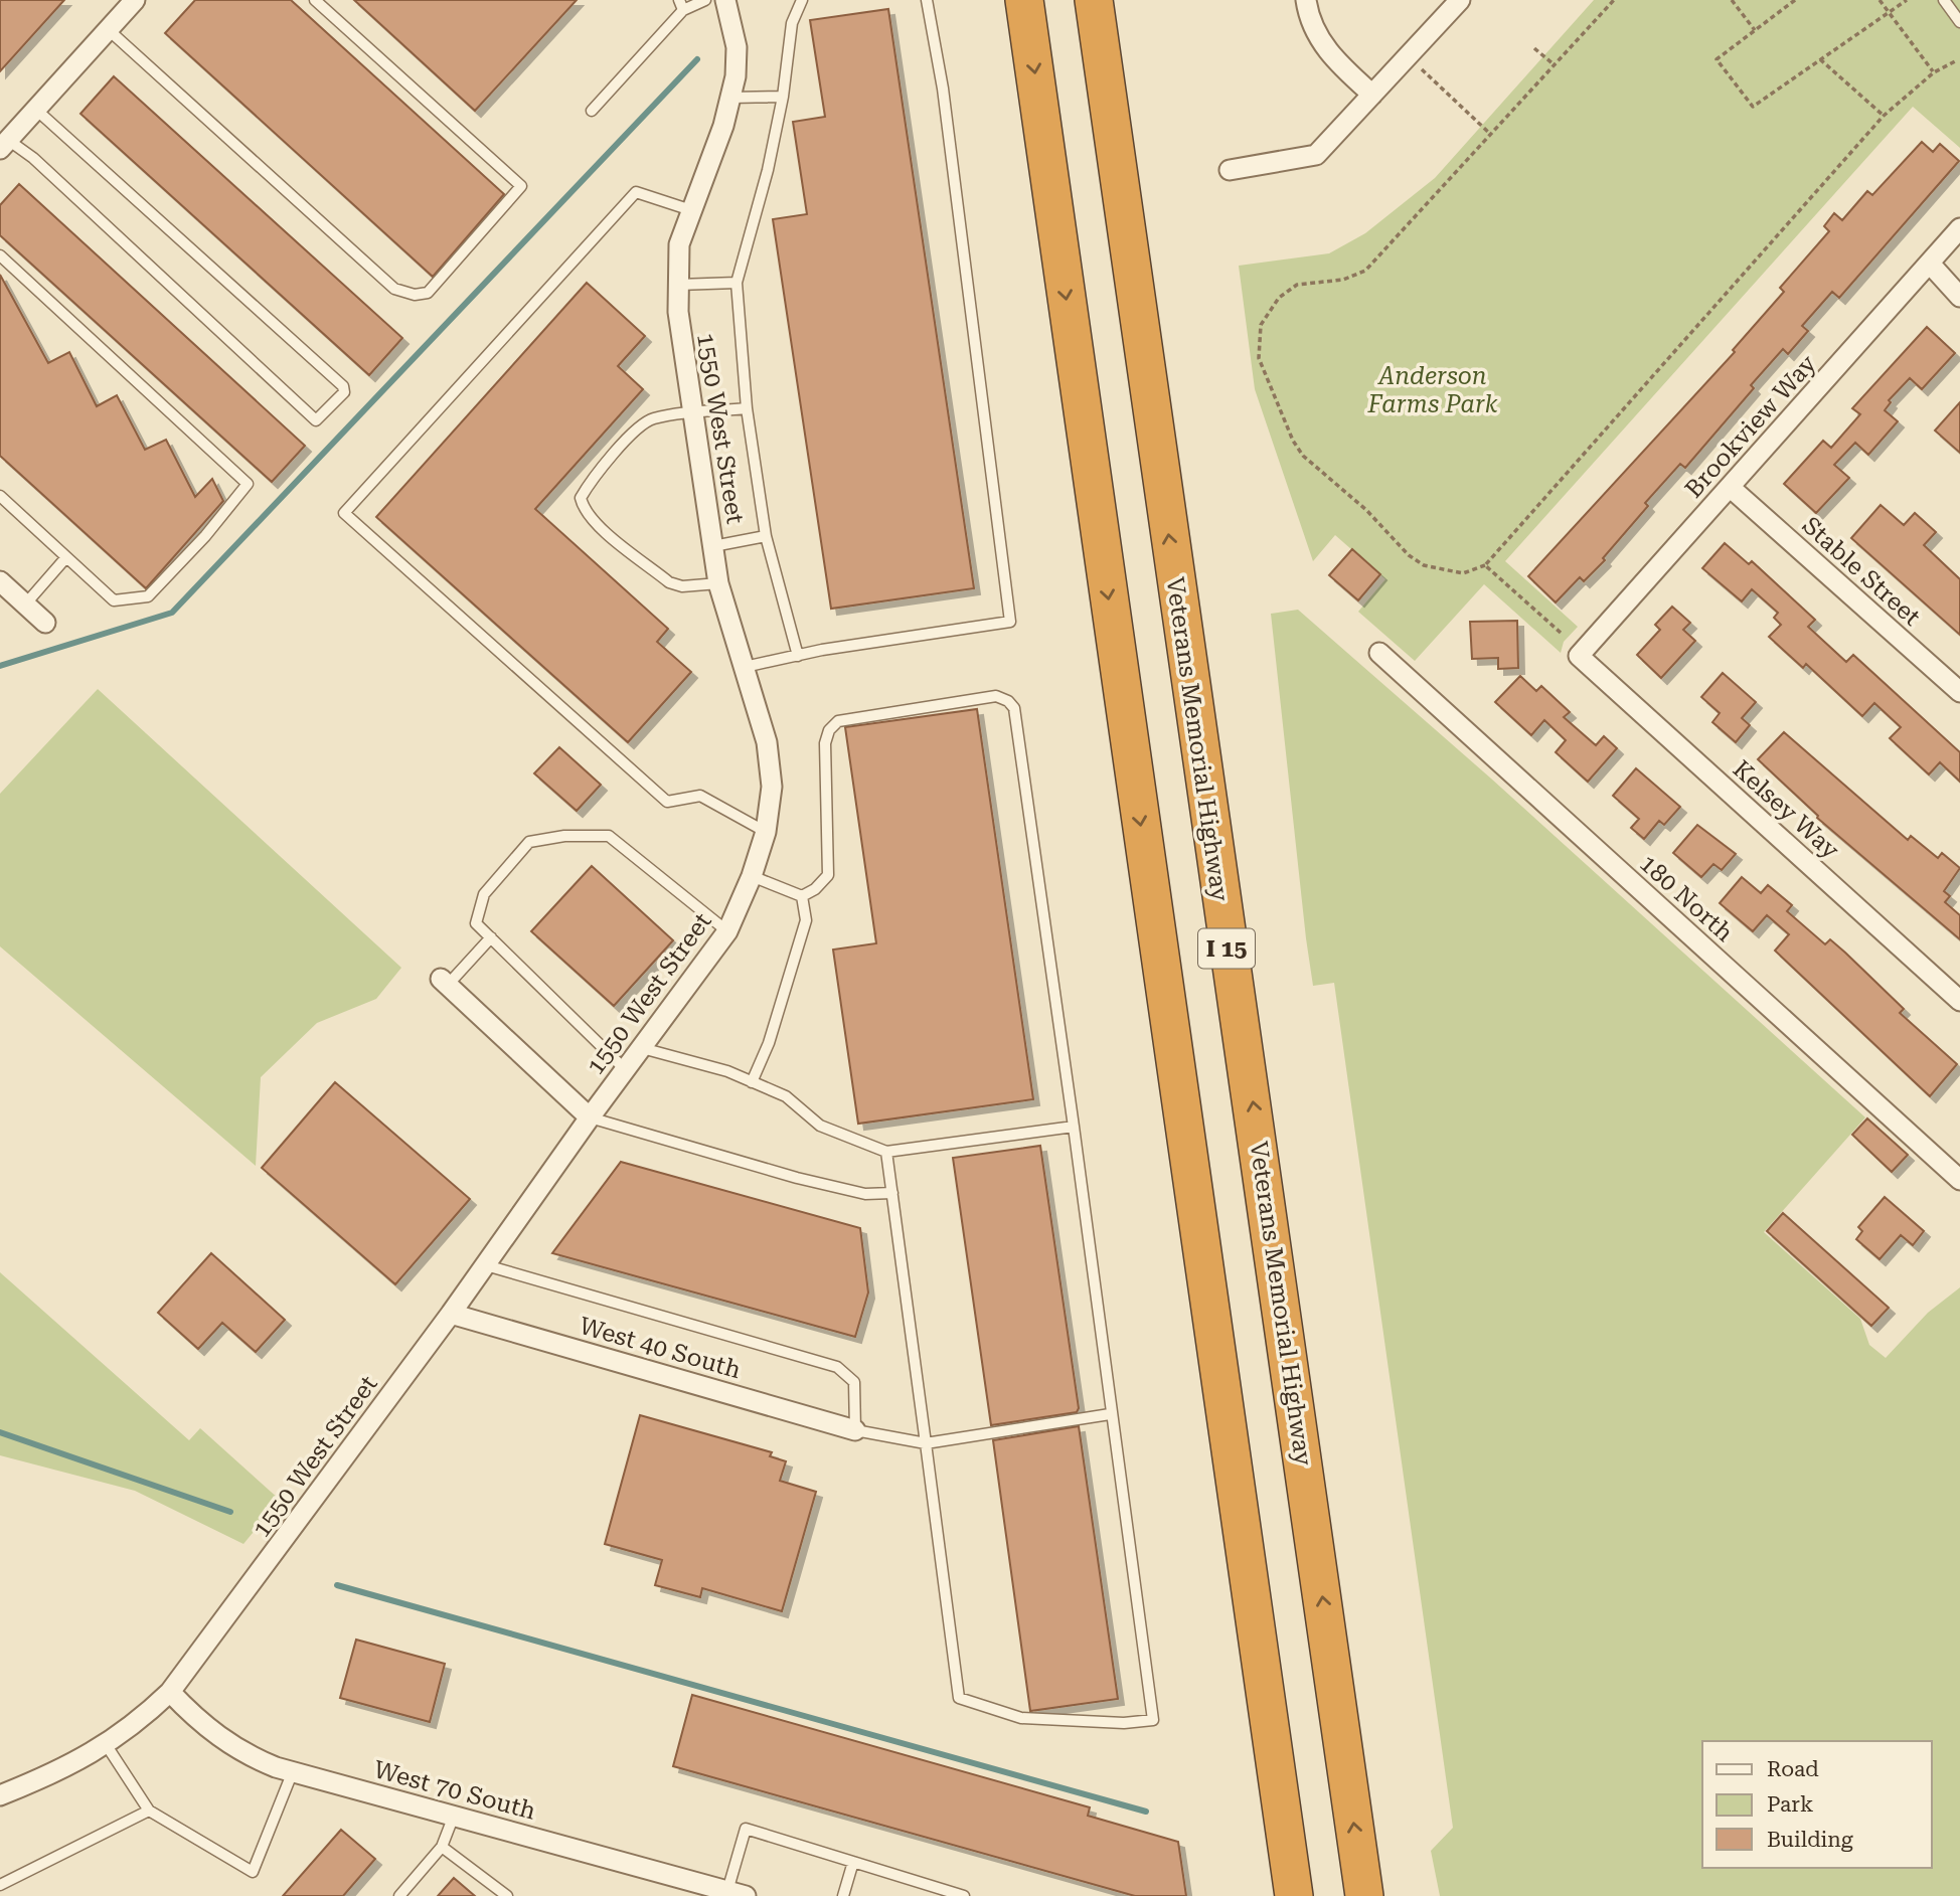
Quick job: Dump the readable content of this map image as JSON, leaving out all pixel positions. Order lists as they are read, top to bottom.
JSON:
{
  "streets": {
    "highway": ["Veterans Memorial Highway", "I 15"],
    "street": [
      "Brookview Way",
      "1550 West Street",
      "Stable Street",
      "Kelsey Way",
      "180 North",
      "West 40 South",
      "West 70 South"
    ]
  },
  "crossings": [
    ["Brookview Way", "Stable Street"],
    ["Brookview Way", "Kelsey Way"],
    ["1550 West Street", "West 40 South"],
    ["1550 West Street", "West 70 South"]
  ],
  "parks": ["Anderson Farms Park"],
  "legend": ["Road", "Park", "Building"]
}
